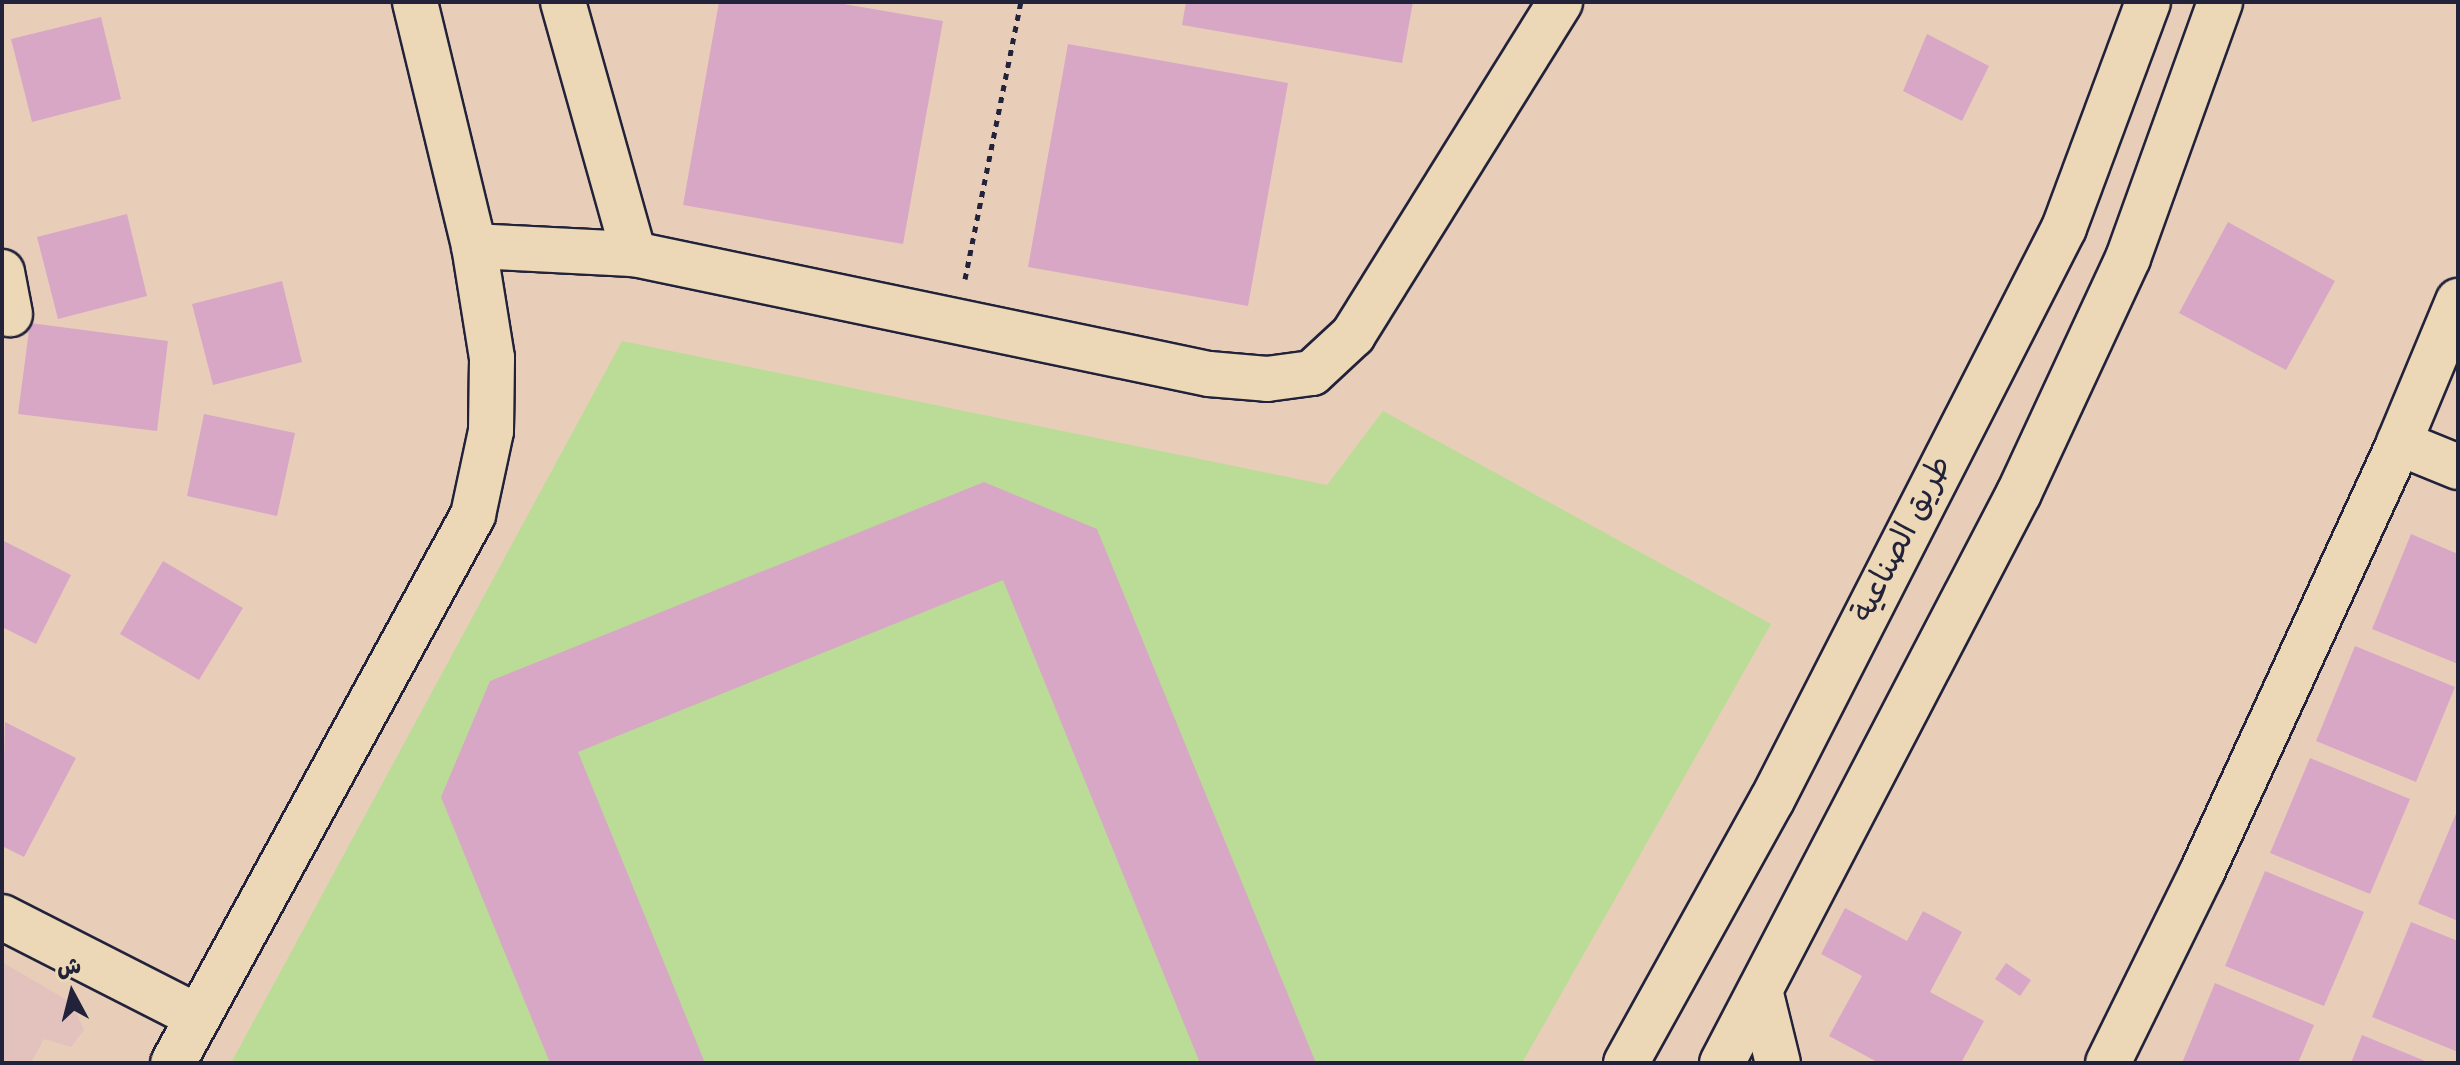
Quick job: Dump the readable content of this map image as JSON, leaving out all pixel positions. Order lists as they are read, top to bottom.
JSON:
{
  "streets": {
    "main road": ["طريق الصناعية"]
  },
  "north": "top"
}
